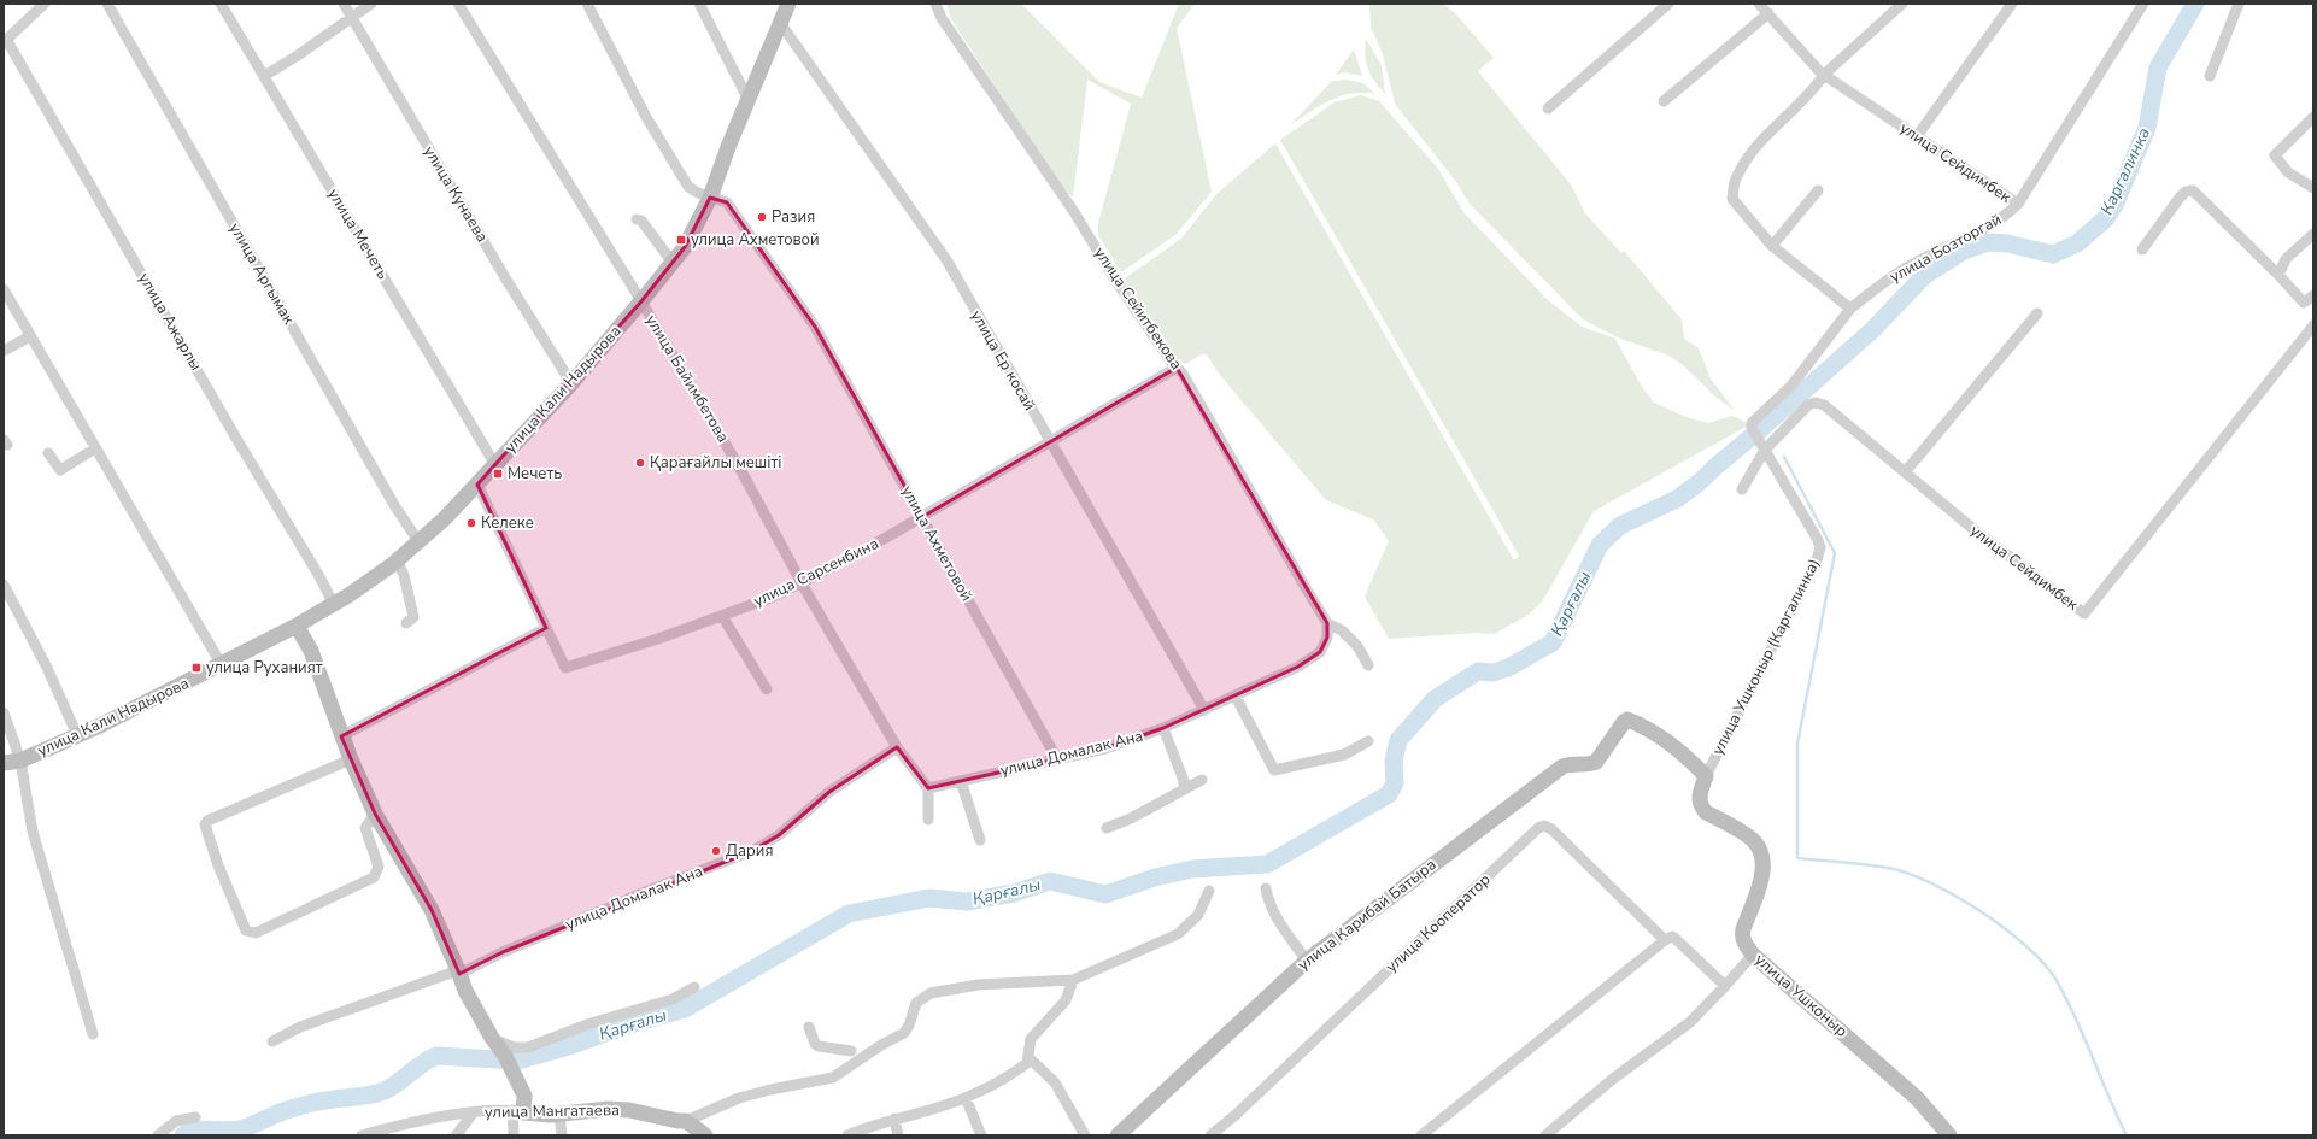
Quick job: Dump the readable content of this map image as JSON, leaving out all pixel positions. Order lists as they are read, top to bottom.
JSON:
{
  "streets": {
    "street": [
      "улица Сейдимбек",
      "улица Кунаева",
      "улица Мечеть",
      "улица Бозторгай",
      "улица Аргымак",
      "улица Сейитбекова",
      "улица Ажарлы",
      "улица Ер косай",
      "улица Байимбетова",
      "улица Кали Надырова",
      "улица Ахметовой",
      "улица Сарсенбина",
      "улица Ушконыр (Каргалинка)",
      "улица Домалак Ана",
      "улица Карибай Батыра",
      "улица Кооператор",
      "улица Ушконыр",
      "улица Мангатаева"
    ]
  },
  "crossings": [
    ["улица Сейдимбек", "улица Бозторгай"],
    ["улица Сейдимбек", "улица Ушконыр (Каргалинка)"],
    ["улица Кунаева", "улица Кали Надырова"],
    ["улица Мечеть", "улица Кали Надырова"],
    ["улица Бозторгай", "улица Ушконыр (Каргалинка)"],
    ["улица Аргымак", "улица Кали Надырова"],
    ["улица Сейитбекова", "улица Сарсенбина"],
    ["улица Сейитбекова", "улица Домалак Ана"],
    ["улица Ажарлы", "улица Кали Надырова"],
    ["улица Ер косай", "улица Кали Надырова"],
    ["улица Ер косай", "улица Сарсенбина"],
    ["улица Ер косай", "улица Домалак Ана"],
    ["улица Байимбетова", "улица Кали Надырова"],
    ["улица Байимбетова", "улица Сарсенбина"],
    ["улица Байимбетова", "улица Домалак Ана"],
    ["улица Кали Надырова", "улица Ахметовой"],
    ["улица Кали Надырова", "улица Сарсенбина"],
    ["улица Ахметовой", "улица Сарсенбина"],
    ["улица Ахметовой", "улица Домалак Ана"],
    ["улица Ушконыр (Каргалинка)", "улица Карибай Батыра"],
    ["улица Ушконыр (Каргалинка)", "улица Ушконыр"],
    ["улица Карибай Батыра", "улица Ушконыр"]
  ],
  "water": ["Каргалинка", "Қарғалы"],
  "places": {
    "other": [
      "Разия",
      "Қарағайлы мешіті",
      "Келеке",
      "Дария"
    ],
    "transit": ["улица Ахметовой", "Мечеть", "улица Руханият"]
  }
}
